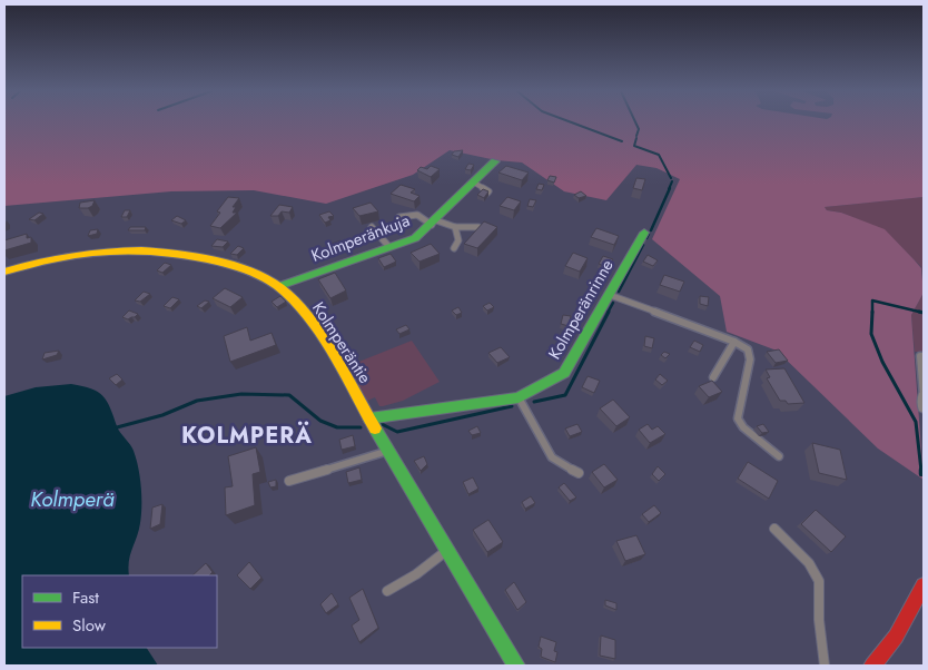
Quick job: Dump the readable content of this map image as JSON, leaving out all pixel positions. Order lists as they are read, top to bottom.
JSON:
{
  "streets": {
    "street": ["Kolmperänkuja", "Kolmperänrinne", "Kolmperäntie"]
  },
  "crossings": [
    ["Kolmperänkuja", "Kolmperäntie"],
    ["Kolmperänrinne", "Kolmperäntie"]
  ],
  "districts": ["KOLMPERÄ"],
  "water": ["Kolmperä"],
  "legend": ["Fast", "Slow"]
}
